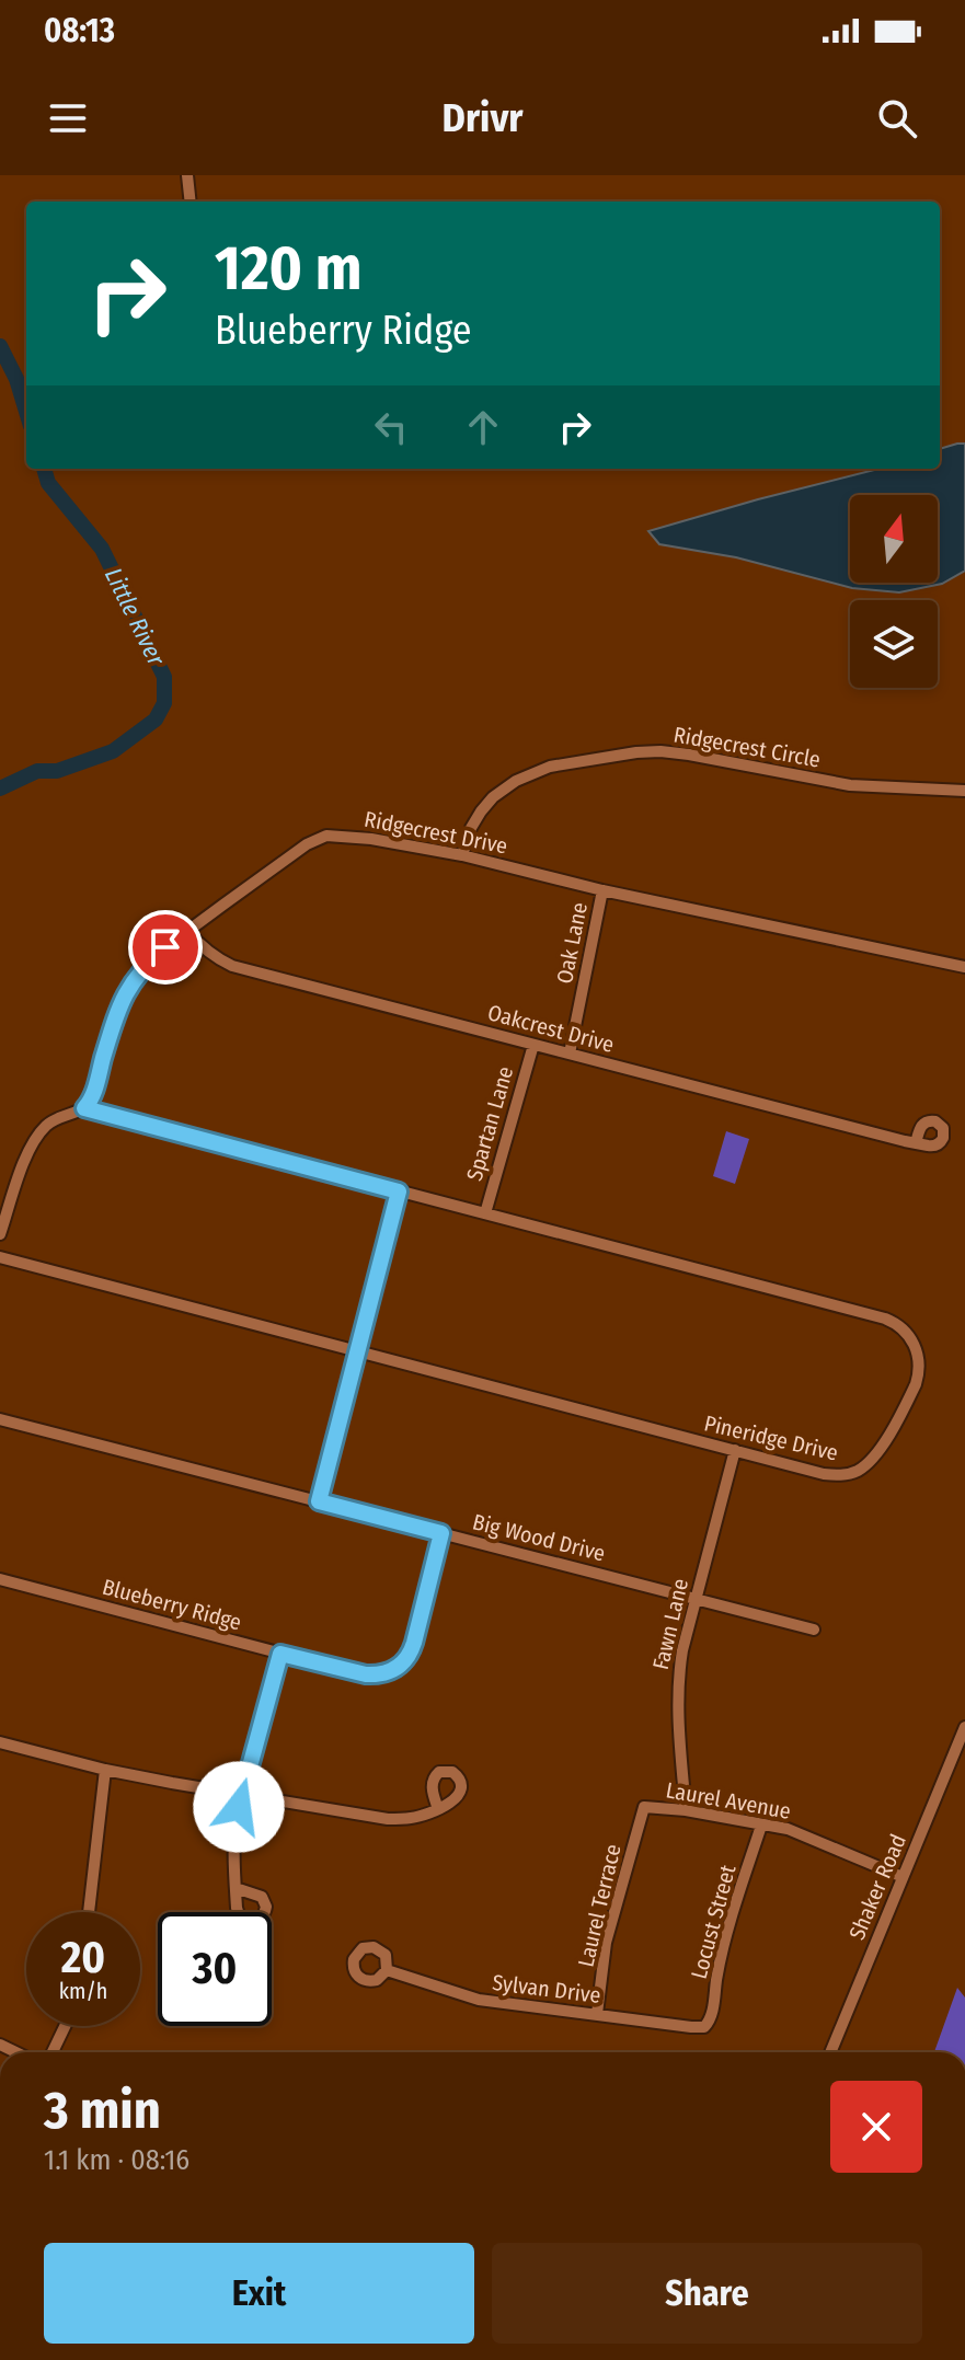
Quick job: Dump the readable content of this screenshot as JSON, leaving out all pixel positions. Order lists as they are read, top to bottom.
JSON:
{
  "streets": {
    "street": [
      "Ridgecrest Circle",
      "Ridgecrest Drive",
      "Oak Lane",
      "Oakcrest Drive",
      "Spartan Lane",
      "Pineridge Drive",
      "Big Wood Drive",
      "Blueberry Ridge",
      "Fawn Lane",
      "Laurel Avenue",
      "Shaker Road",
      "Laurel Terrace",
      "Locust Street",
      "Sylvan Drive"
    ]
  },
  "crossings": [
    ["Ridgecrest Circle", "Ridgecrest Drive"],
    ["Ridgecrest Drive", "Oak Lane"],
    ["Ridgecrest Drive", "Oakcrest Drive"],
    ["Ridgecrest Drive", "Pineridge Drive"],
    ["Oak Lane", "Oakcrest Drive"],
    ["Oakcrest Drive", "Spartan Lane"],
    ["Spartan Lane", "Pineridge Drive"],
    ["Pineridge Drive", "Fawn Lane"],
    ["Big Wood Drive", "Blueberry Ridge"],
    ["Big Wood Drive", "Fawn Lane"],
    ["Fawn Lane", "Laurel Avenue"],
    ["Laurel Avenue", "Shaker Road"],
    ["Laurel Avenue", "Laurel Terrace"],
    ["Laurel Avenue", "Locust Street"],
    ["Laurel Terrace", "Sylvan Drive"],
    ["Locust Street", "Sylvan Drive"]
  ],
  "water": ["Little River"],
  "north": "top",
  "page": {
    "status": "08:13",
    "header": "Drivr",
    "turn": ["120 m", "Blueberry Ridge"],
    "speed": "20 km/h",
    "limit": "30",
    "heading": ["3 min", "1.1 km · 08:16"],
    "buttons": ["Exit", "Share"]
  }
}
